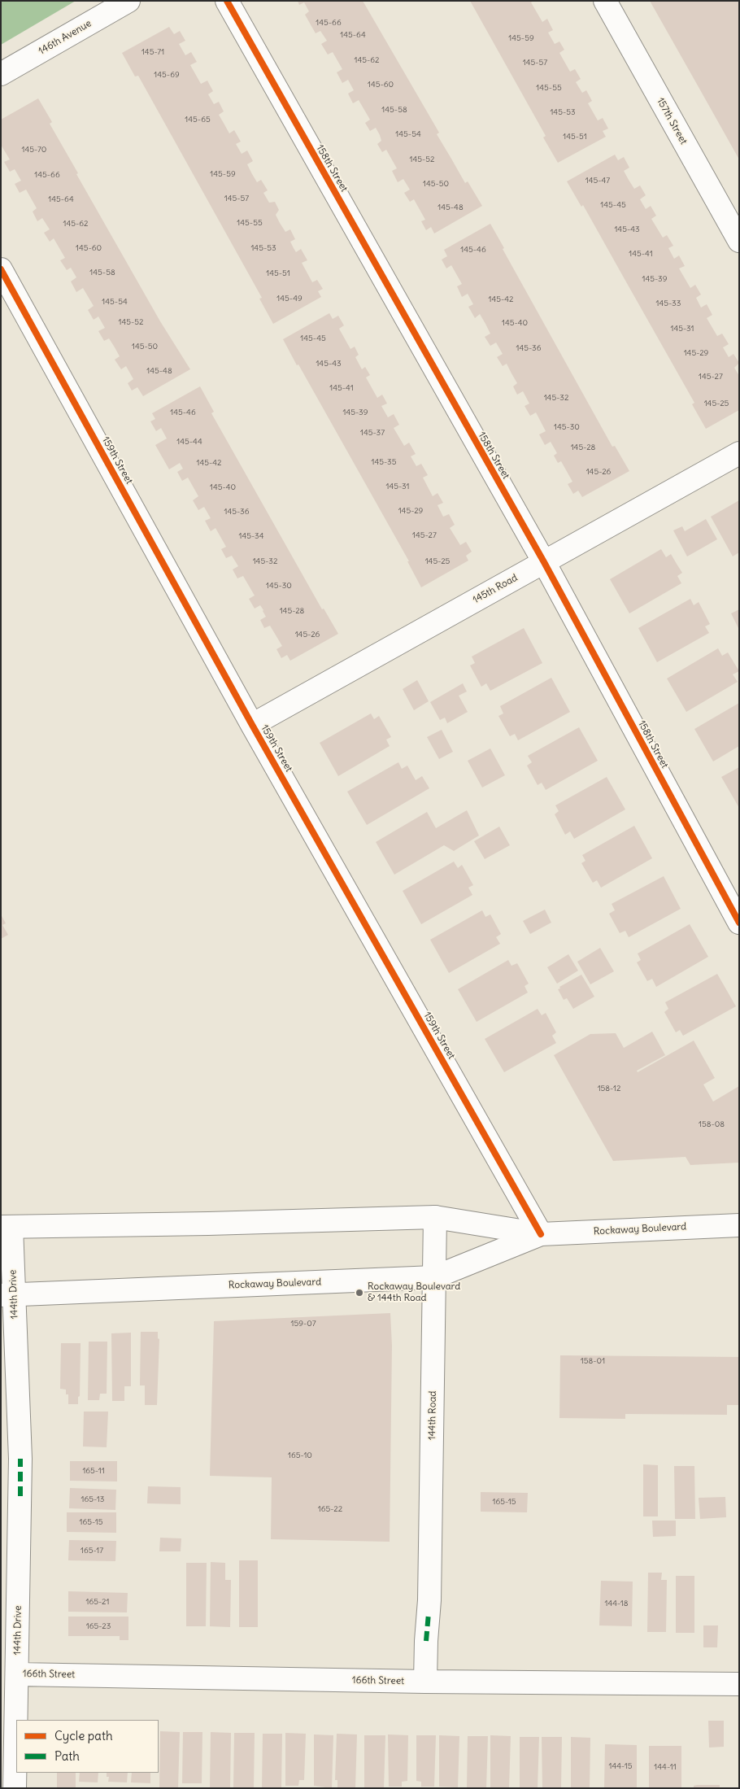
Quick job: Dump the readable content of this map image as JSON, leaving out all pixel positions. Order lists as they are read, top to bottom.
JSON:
{
  "streets": {
    "street": [
      "146th Avenue",
      "157th Street",
      "158th Street",
      "159th Street",
      "145th Road",
      "Rockaway Boulevard",
      "144th Drive",
      "144th Road",
      "166th Street"
    ]
  },
  "crossings": [
    ["158th Street", "145th Road"],
    ["159th Street", "145th Road"],
    ["159th Street", "Rockaway Boulevard"],
    ["Rockaway Boulevard", "144th Drive"],
    ["Rockaway Boulevard", "144th Road"],
    ["144th Drive", "166th Street"],
    ["144th Road", "166th Street"]
  ],
  "places": ["Rockaway Boulevard & 144th Road"],
  "house_numbers": [
    "145-66",
    "145-64",
    "145-59",
    "145-71",
    "145-62",
    "145-57",
    "145-69",
    "145-60",
    "145-55",
    "145-58",
    "145-53",
    "145-65",
    "145-54",
    "145-51",
    "145-70",
    "145-52",
    "145-59",
    "145-66",
    "145-47",
    "145-50",
    "145-57",
    "145-64",
    "145-45",
    "145-48",
    "145-55",
    "145-62",
    "145-43",
    "145-60",
    "145-53",
    "145-46",
    "145-41",
    "145-58",
    "145-51",
    "145-39",
    "145-49",
    "145-42",
    "145-54",
    "145-33",
    "145-52",
    "145-40",
    "145-31",
    "145-45",
    "145-50",
    "145-36",
    "145-29",
    "145-43",
    "145-48",
    "145-27",
    "145-41",
    "145-32",
    "145-25",
    "145-46",
    "145-39",
    "145-30",
    "145-37",
    "145-44",
    "145-28",
    "145-35",
    "145-42",
    "145-26",
    "145-31",
    "145-40",
    "145-29",
    "145-36",
    "145-27",
    "145-34",
    "145-32",
    "145-25",
    "145-30",
    "145-28",
    "145-26",
    "158-12",
    "158-08",
    "159-07",
    "158-01",
    "165-10",
    "165-11",
    "165-13",
    "165-15",
    "165-22",
    "165-15",
    "165-17",
    "165-21",
    "144-18",
    "165-23",
    "144-15",
    "144-11"
  ],
  "legend": ["Cycle path", "Path"]
}
